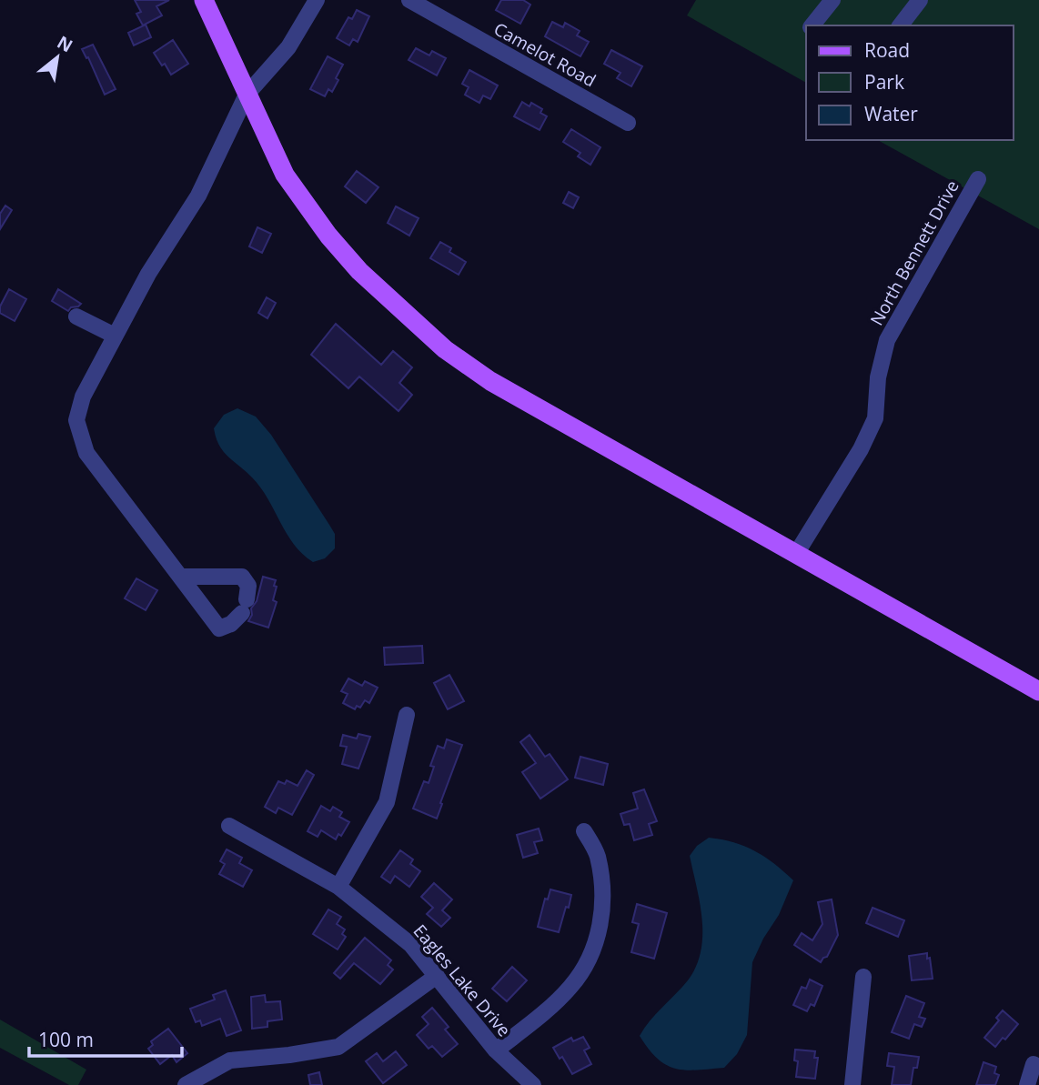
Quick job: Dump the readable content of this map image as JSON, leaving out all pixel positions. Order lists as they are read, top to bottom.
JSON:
{
  "streets": {
    "street": ["Camelot Road", "North Bennett Drive", "Eagles Lake Drive"]
  },
  "legend": ["Road", "Park", "Water"],
  "scale_bar": "100 m",
  "north": "top right"
}
